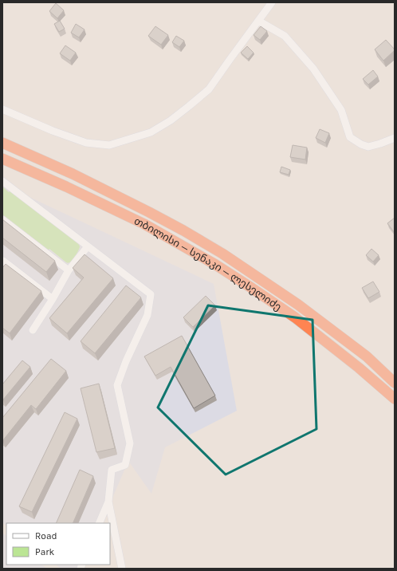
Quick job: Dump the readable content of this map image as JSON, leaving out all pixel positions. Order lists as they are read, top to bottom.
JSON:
{
  "streets": {
    "highway": ["თბილისი — სენაკი — ლესელიძე"]
  },
  "legend": ["Road", "Park"]
}
